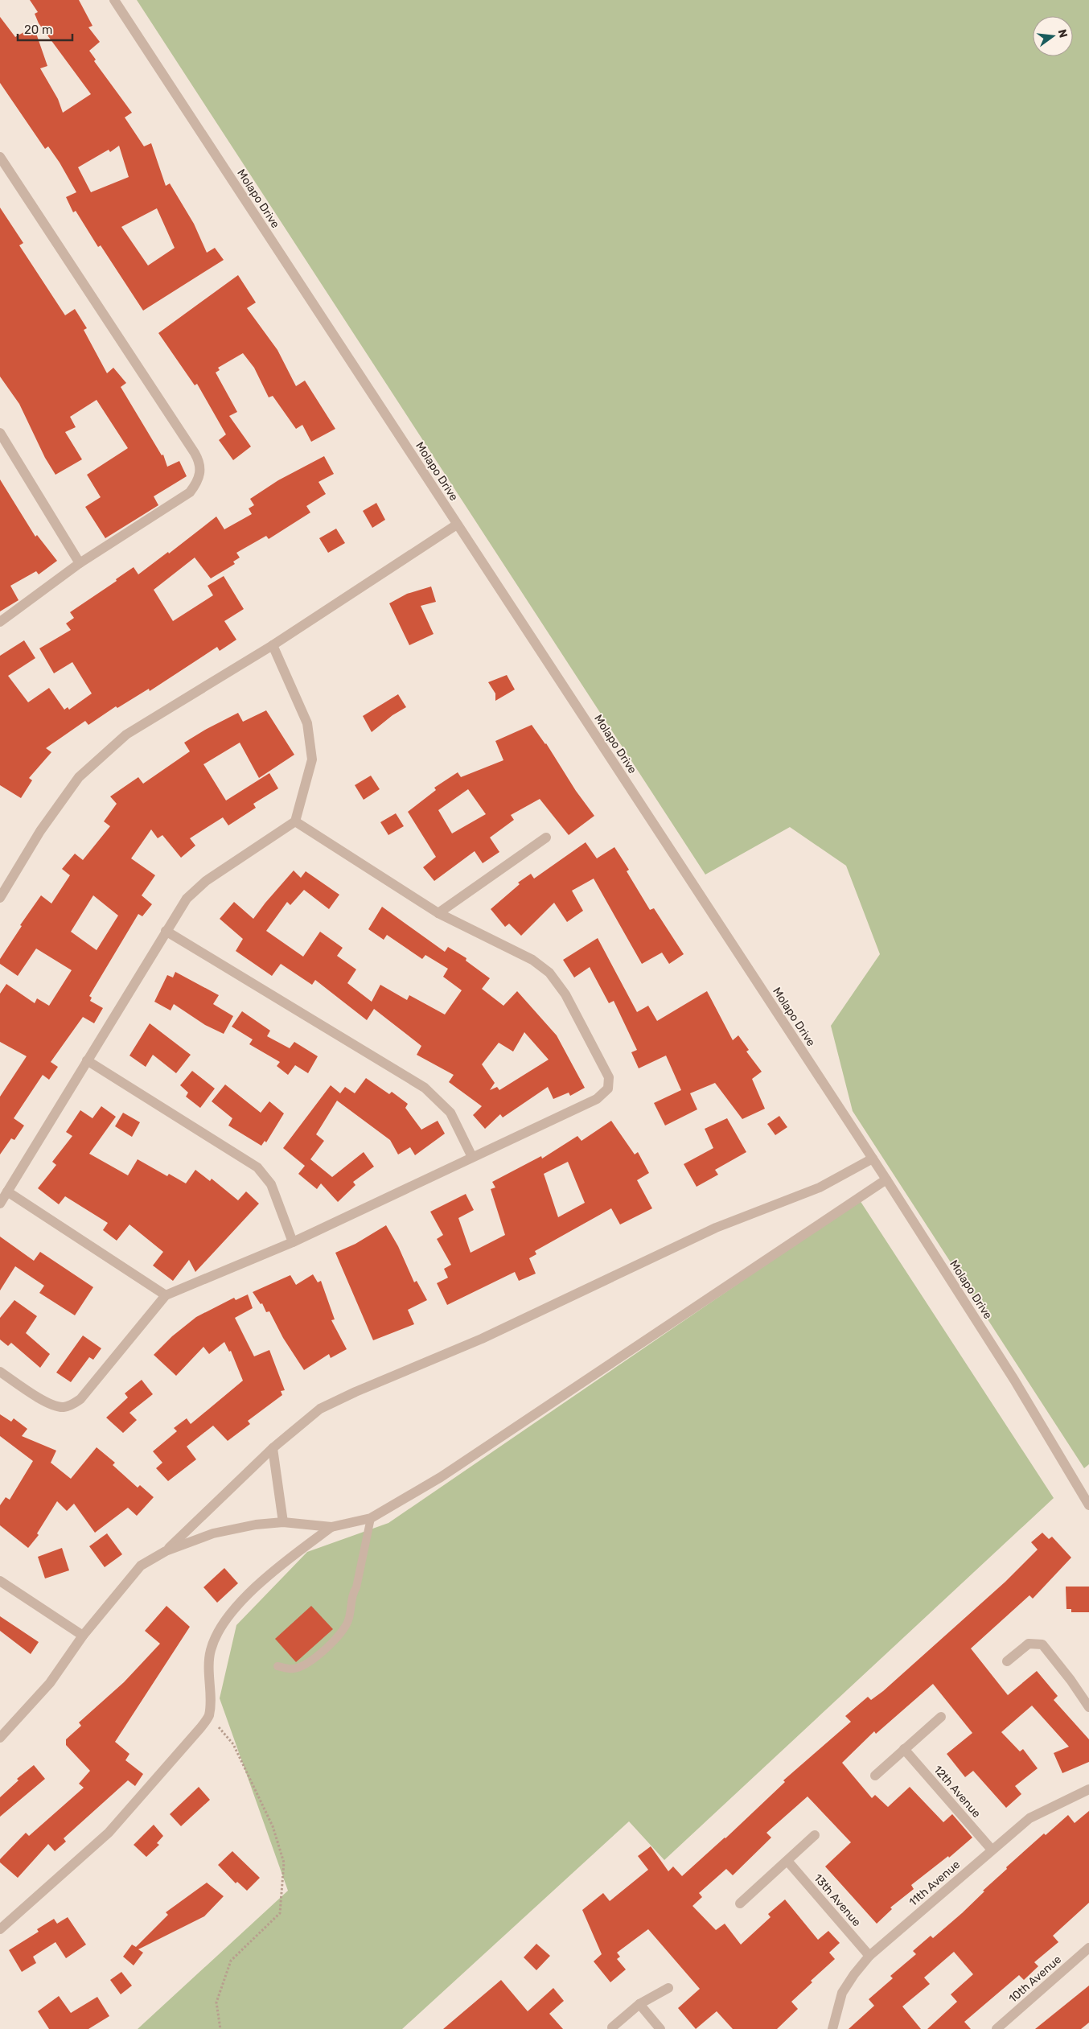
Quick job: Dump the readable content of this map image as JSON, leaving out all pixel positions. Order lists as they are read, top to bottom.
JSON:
{
  "streets": {
    "street": [
      "Molapo Drive",
      "12th Avenue",
      "11th Avenue",
      "13th Avenue",
      "10th Avenue"
    ]
  },
  "crossings": [
    ["12th Avenue", "11th Avenue"],
    ["11th Avenue", "13th Avenue"]
  ],
  "scale_bar": "20 m",
  "north": "right"
}
